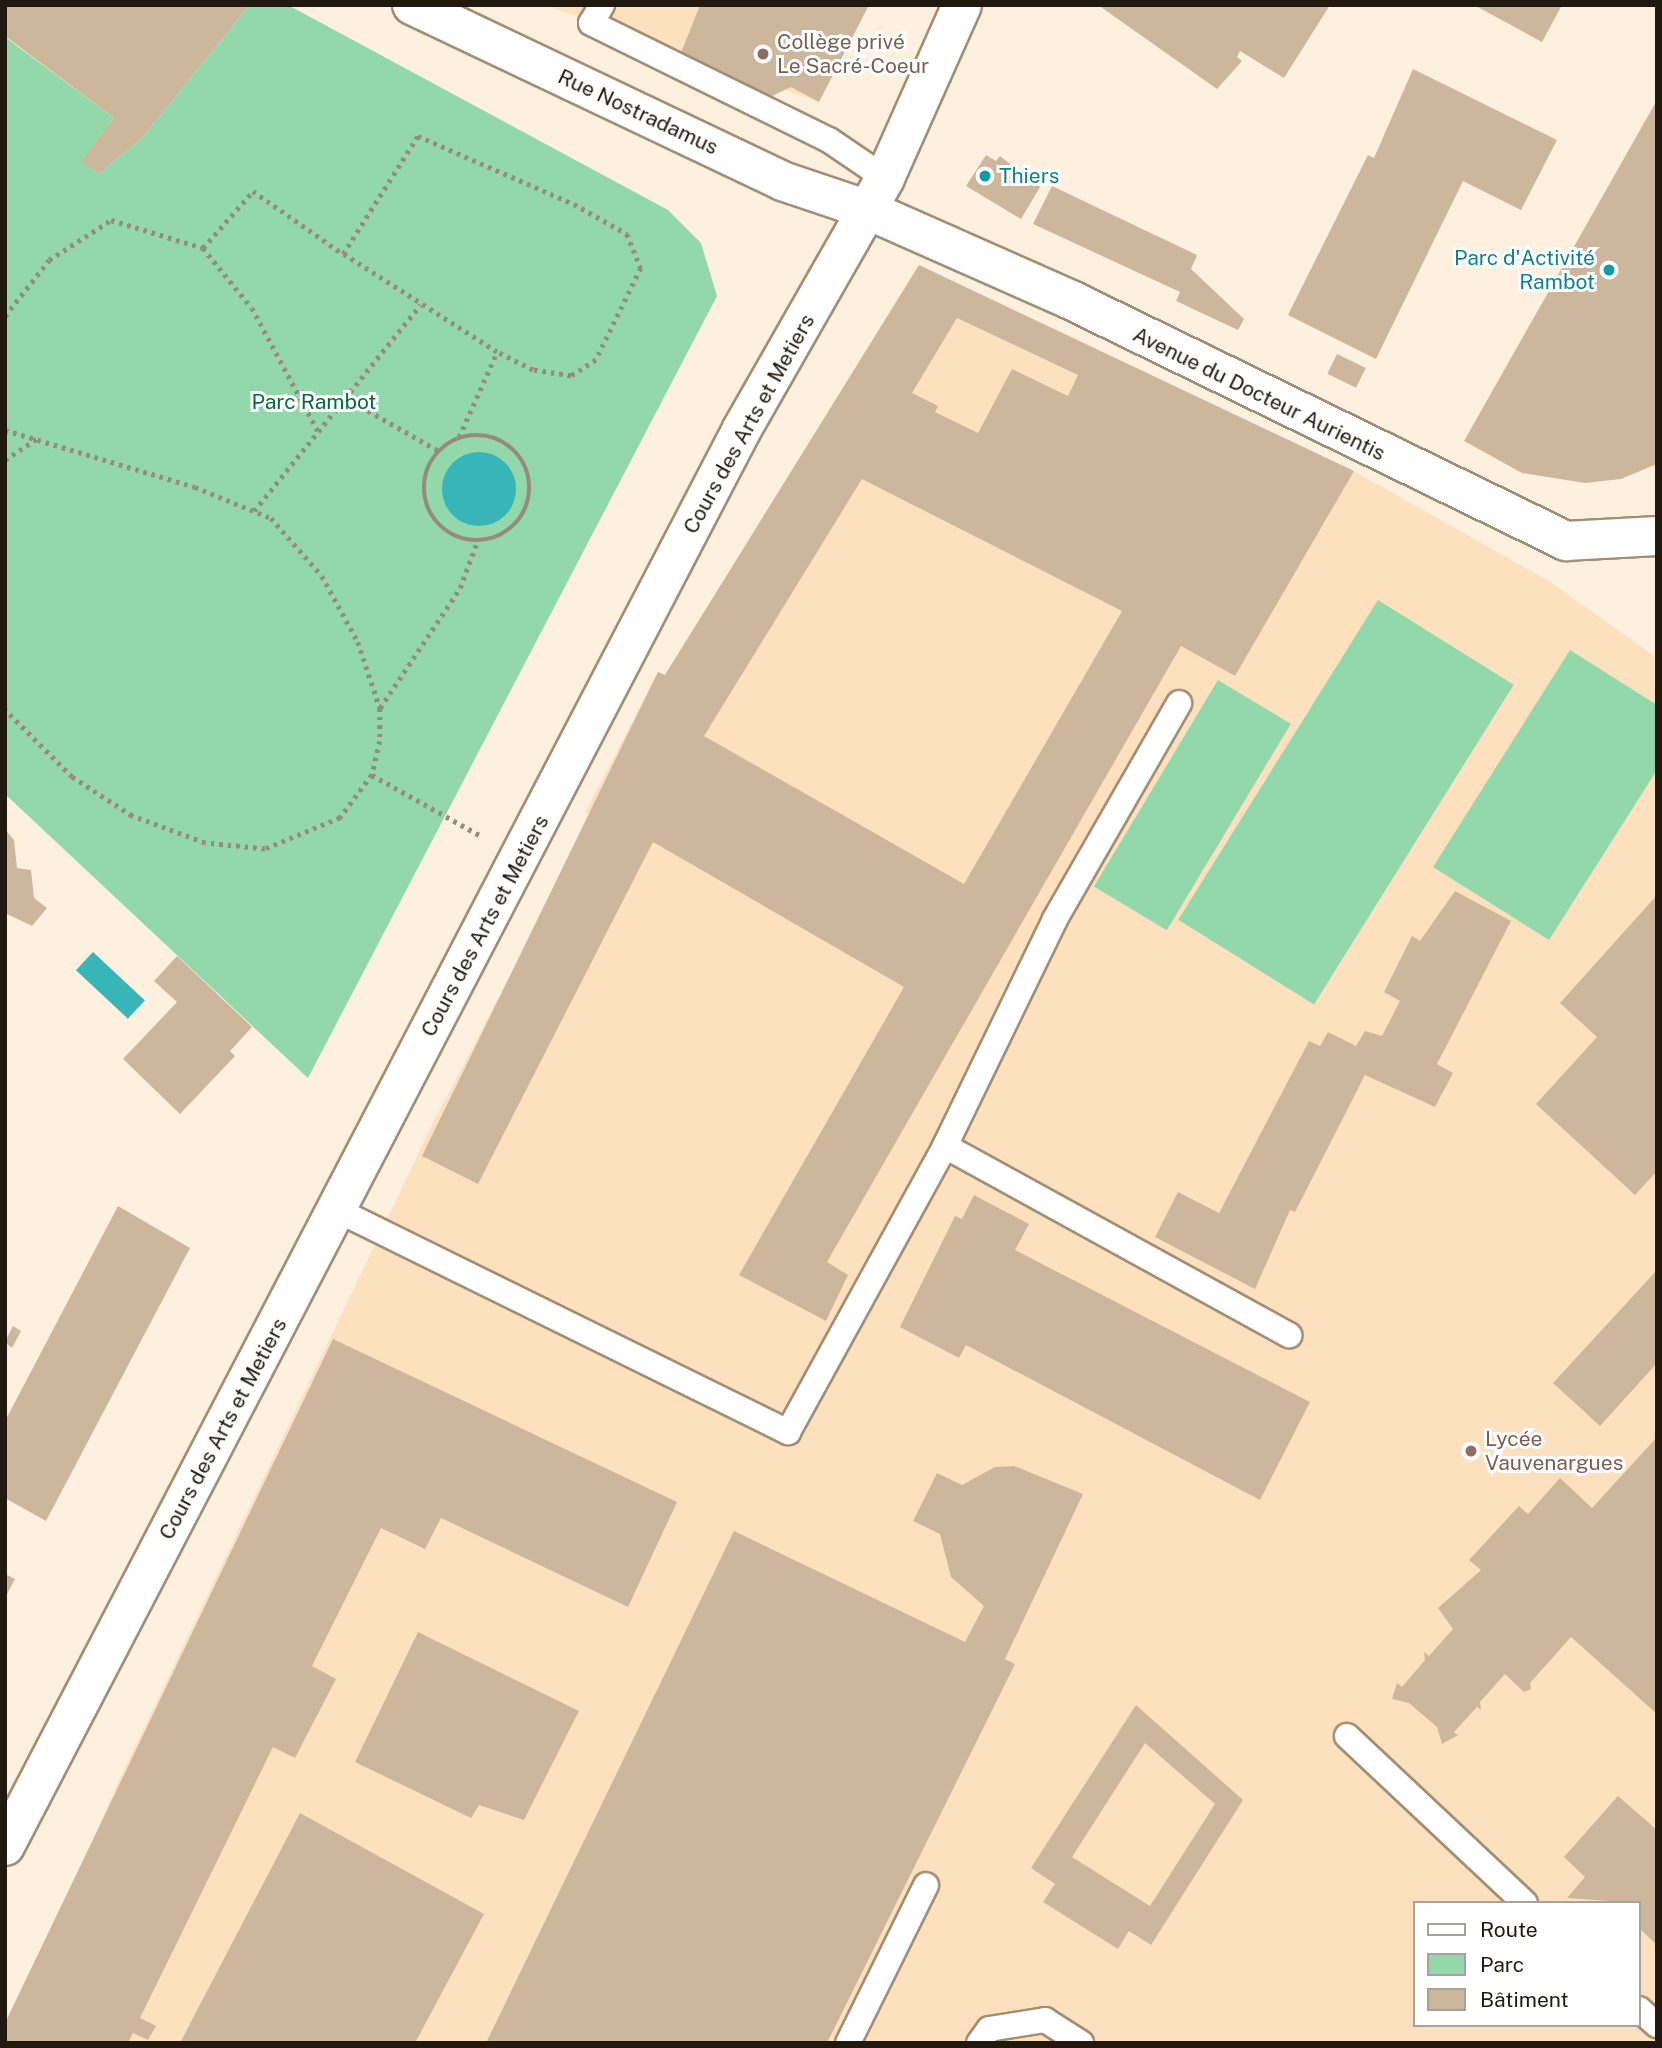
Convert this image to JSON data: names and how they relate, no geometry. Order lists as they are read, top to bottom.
{
  "streets": {
    "main road": ["Rue Nostradamus", "Avenue du Docteur Aurientis", "Cours des Arts et Metiers"]
  },
  "crossings": [
    ["Rue Nostradamus", "Avenue du Docteur Aurientis"],
    ["Rue Nostradamus", "Cours des Arts et Metiers"],
    ["Avenue du Docteur Aurientis", "Cours des Arts et Metiers"]
  ],
  "parks": ["Parc Rambot"],
  "places": [
    "Collège privé Le Sacré-Coeur",
    "Thiers",
    "Parc d'Activité Rambot",
    "Lycée Vauvenargues"
  ],
  "legend": ["Route", "Parc", "Bâtiment"]
}
